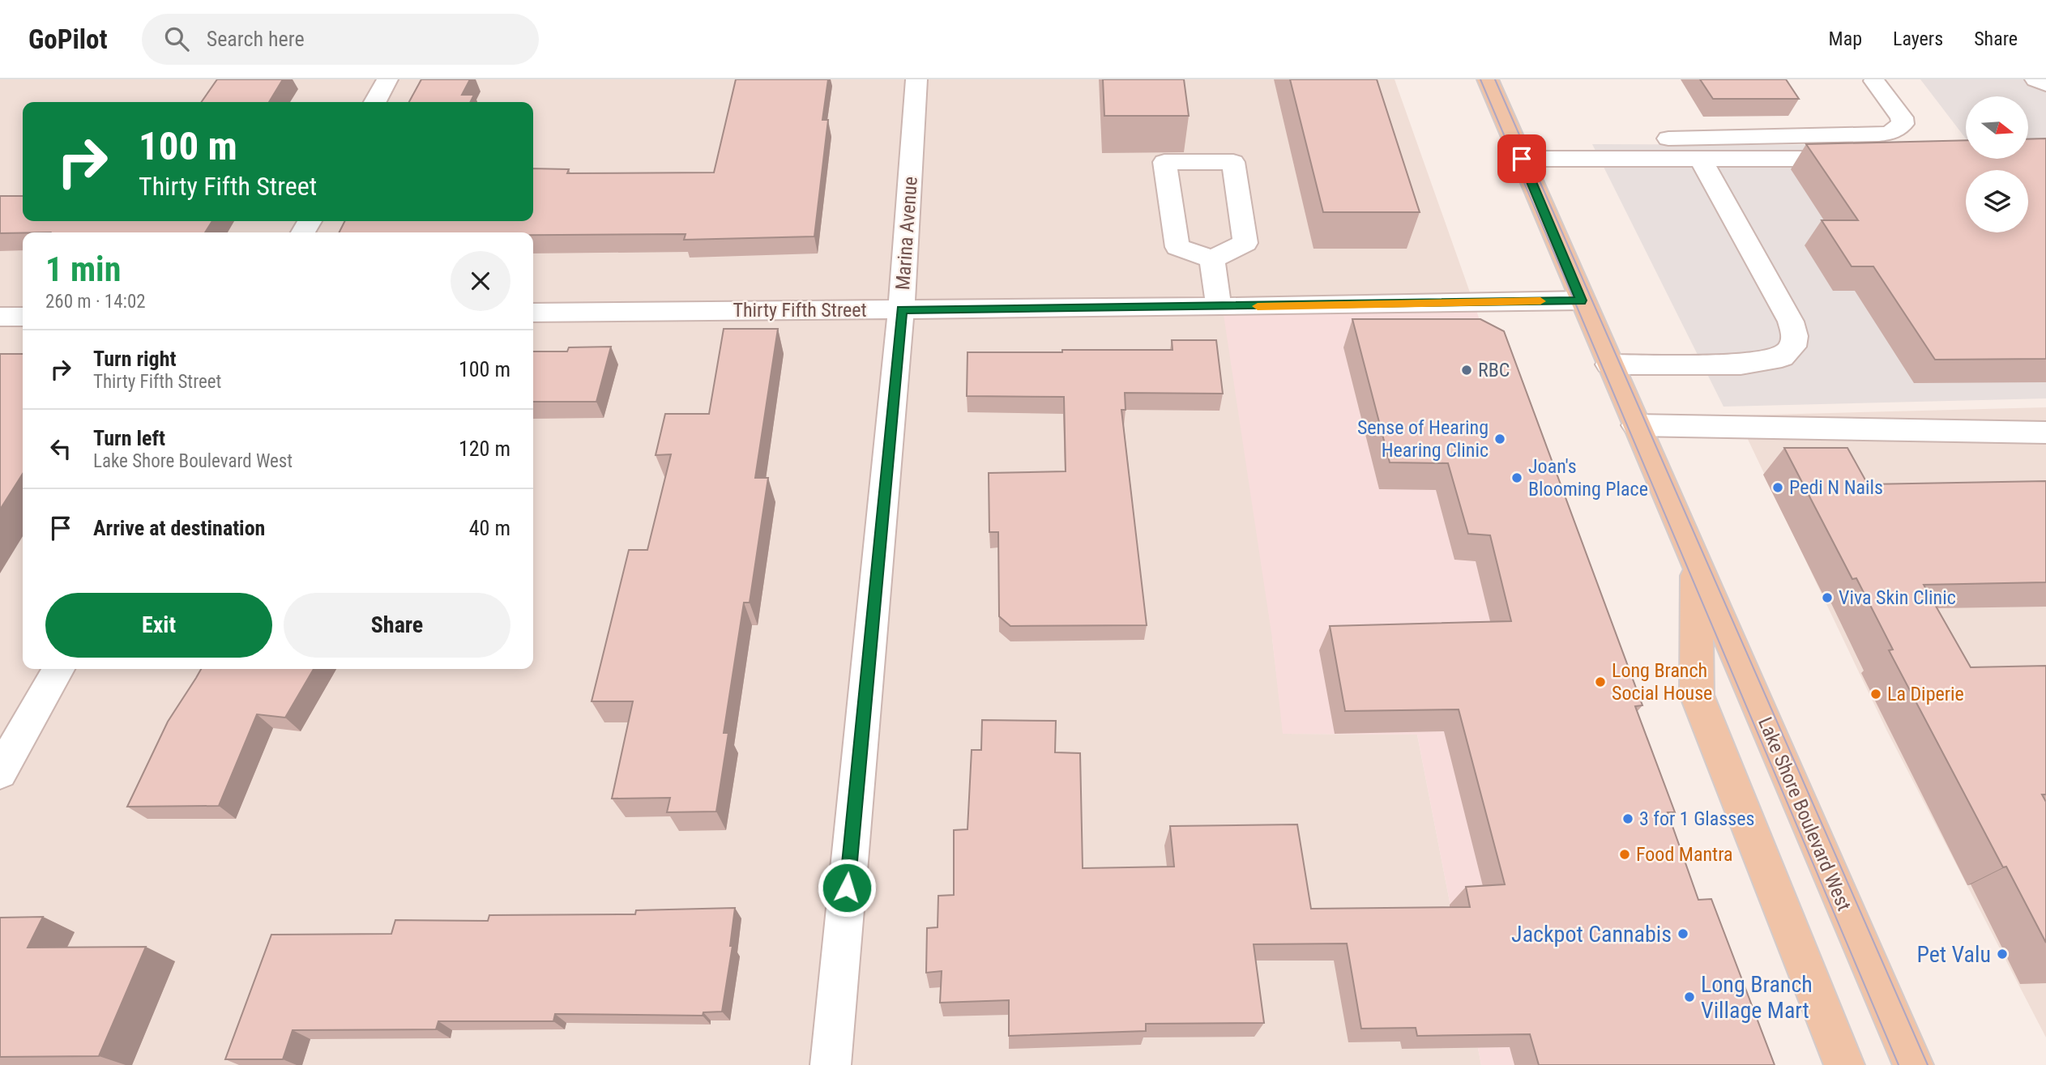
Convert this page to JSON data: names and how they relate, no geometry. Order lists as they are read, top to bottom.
{
  "streets": {
    "main road": ["Lake Shore Boulevard West"],
    "street": ["Marina Avenue", "Thirty Fifth Street"]
  },
  "crossings": [
    ["Marina Avenue", "Thirty Fifth Street"],
    ["Thirty Fifth Street", "Lake Shore Boulevard West"]
  ],
  "places": [
    "RBC",
    "Sense of Hearing Hearing Clinic",
    "Joan's Blooming Place",
    "Pedi N Nails",
    "Viva Skin Clinic",
    "Long Branch Social House",
    "La Diperie",
    "3 for 1 Glasses",
    "Food Mantra",
    "Jackpot Cannabis",
    "Pet Valu",
    "Long Branch Village Mart"
  ],
  "north": "right",
  "page": {
    "header": "GoPilot",
    "search": "Search here",
    "nav": ["Map", "Layers", "Share"],
    "turn": ["100 m", "Thirty Fifth Street"],
    "heading": ["1 min", "260 m · 14:02"],
    "list": [
      {
        "name": "Turn right",
        "note": "Thirty Fifth Street",
        "value": "100 m"
      },
      {
        "name": "Turn left",
        "note": "Lake Shore Boulevard West",
        "value": "120 m"
      },
      {
        "name": "Arrive at destination",
        "value": "40 m"
      }
    ],
    "buttons": ["Exit", "Share"]
  }
}
